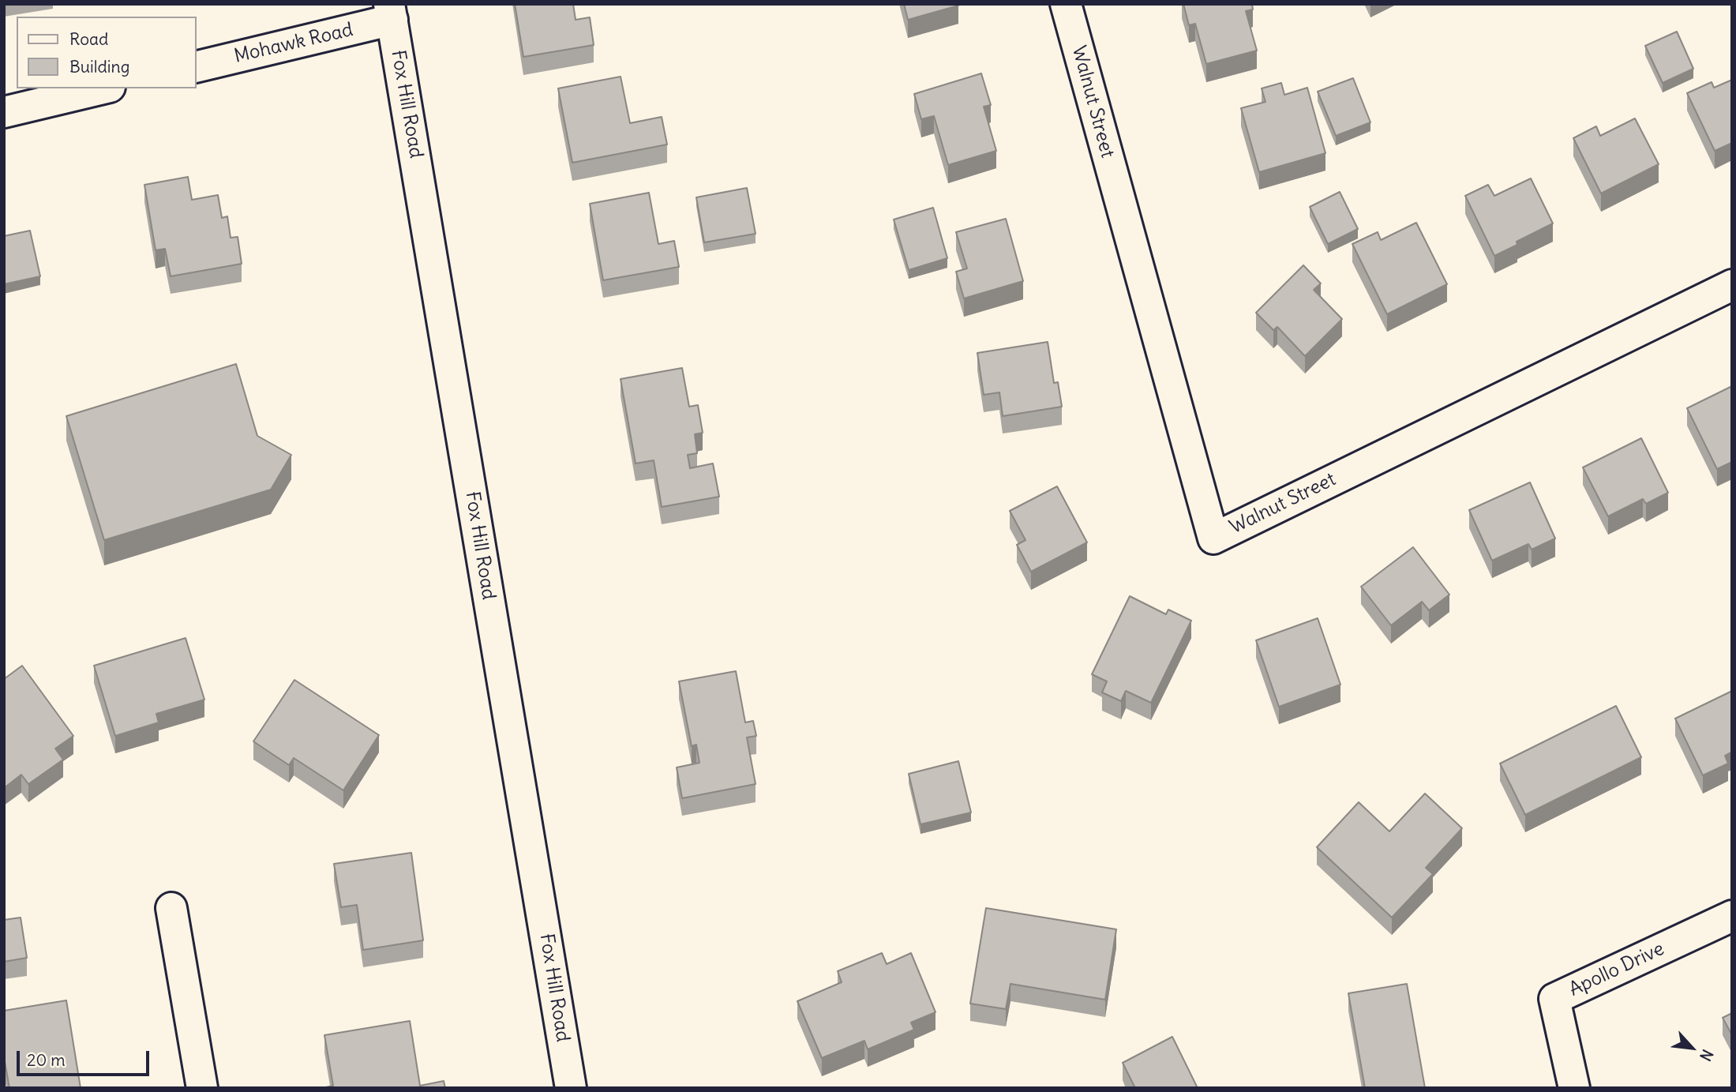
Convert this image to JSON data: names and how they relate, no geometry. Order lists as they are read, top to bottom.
{
  "streets": {
    "street": [
      "Mohawk Road",
      "Walnut Street",
      "Fox Hill Road",
      "Apollo Drive"
    ]
  },
  "crossings": [
    ["Mohawk Road", "Fox Hill Road"]
  ],
  "legend": ["Road", "Building"],
  "scale_bar": "20 m",
  "north": "bottom right"
}
